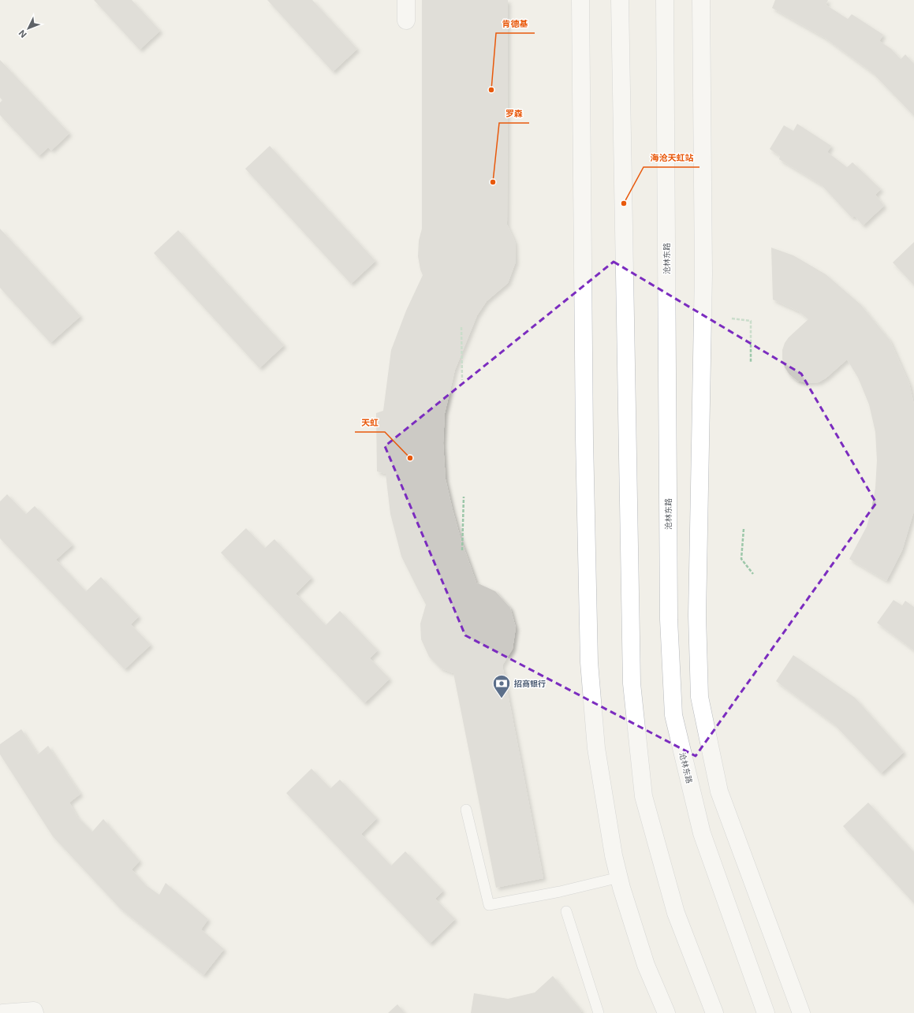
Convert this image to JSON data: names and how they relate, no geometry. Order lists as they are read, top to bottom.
{
  "streets": {
    "street": ["沧林东路"]
  },
  "places": {
    "other": [
      "肯德基",
      "罗森",
      "海沧天虹站",
      "天虹"
    ],
    "bank": ["招商银行"]
  },
  "north": "bottom left"
}
